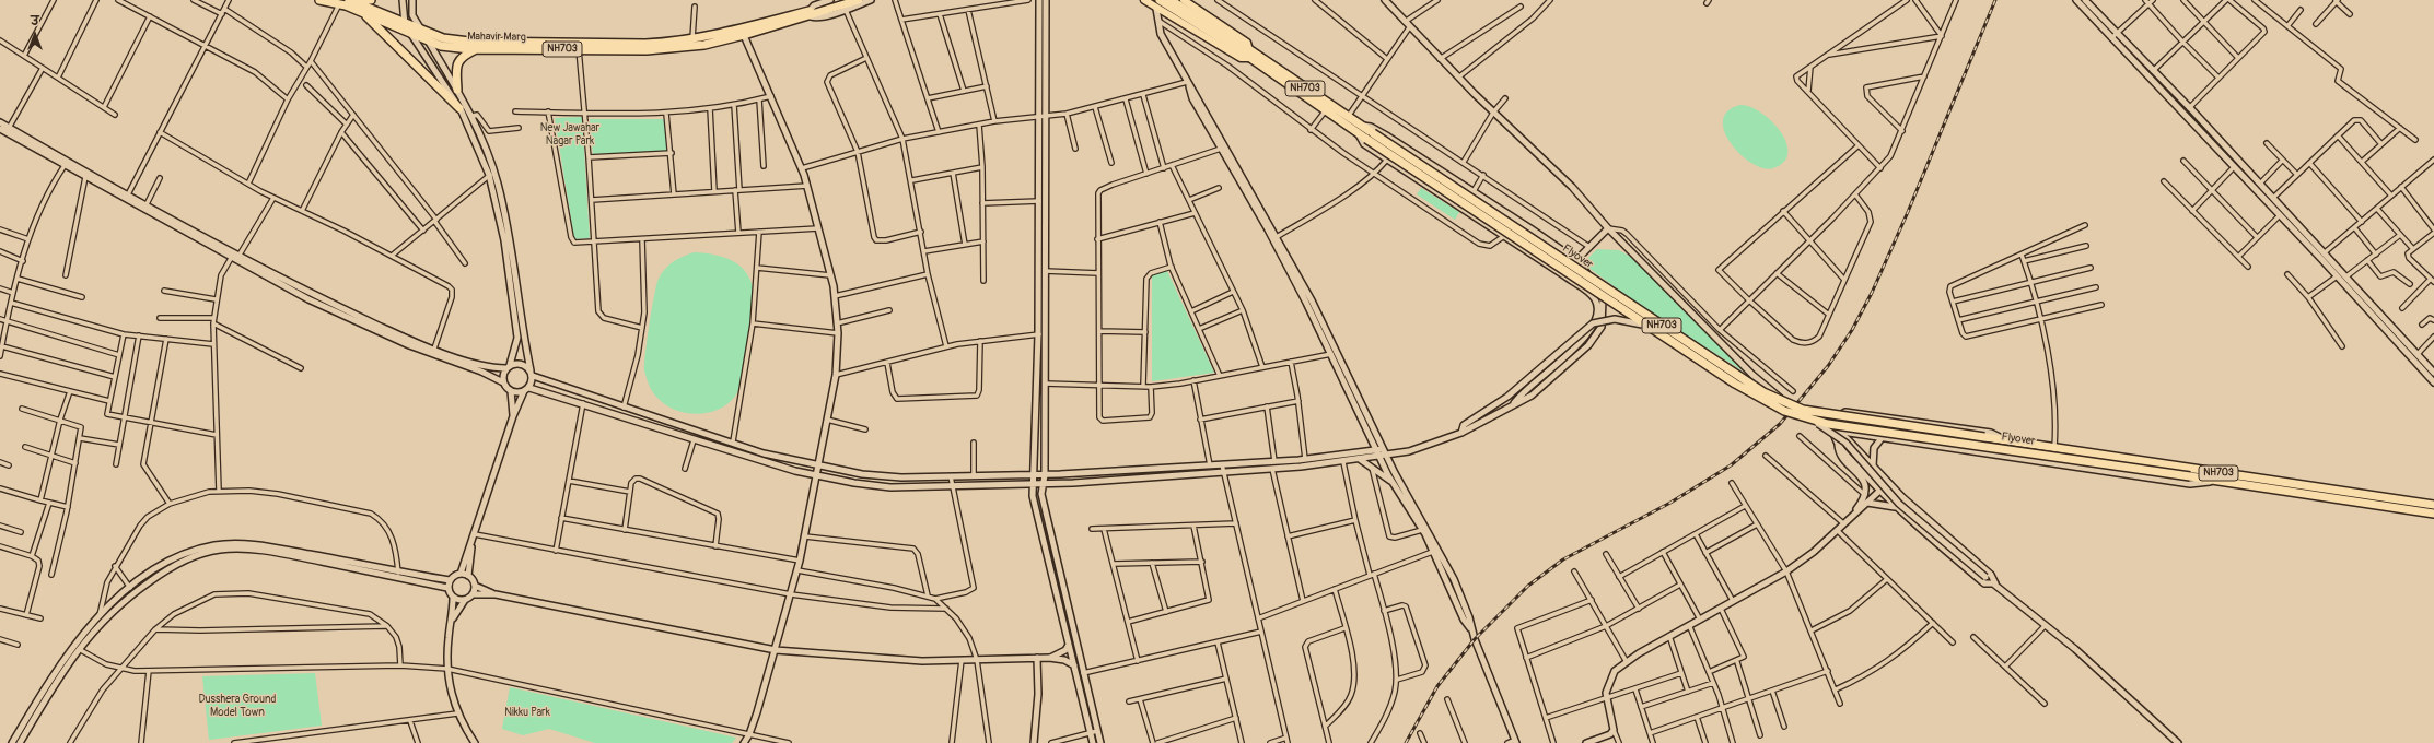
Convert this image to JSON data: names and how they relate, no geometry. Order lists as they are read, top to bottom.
{
  "streets": {
    "highway": ["Mahavir Marg", "NH703", "Flyover"]
  },
  "crossings": [
    ["Mahavir Marg", "NH703"],
    ["NH703", "Flyover"]
  ],
  "parks": ["New Jawahar Nagar Park", "Dusshera Ground Model Town", "Nikku Park"],
  "north": "top"
}
